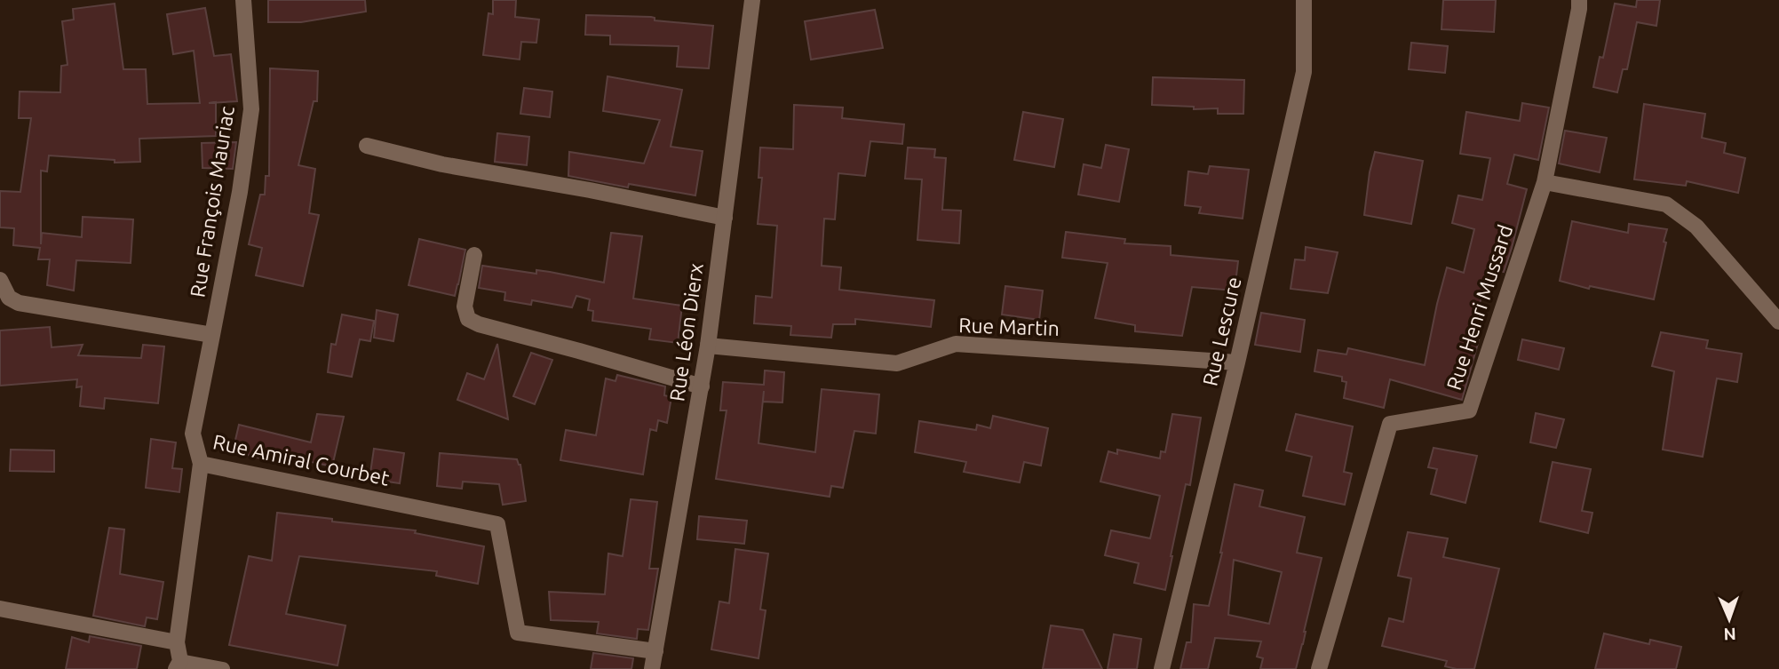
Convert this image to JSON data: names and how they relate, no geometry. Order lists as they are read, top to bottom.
{
  "streets": {
    "street": [
      "Rue François Mauriac",
      "Rue Henri Mussard",
      "Rue Martin",
      "Rue Lescure",
      "Rue Léon Dierx",
      "Rue Amiral Courbet"
    ]
  },
  "crossings": [
    ["Rue François Mauriac", "Rue Amiral Courbet"],
    ["Rue Martin", "Rue Lescure"],
    ["Rue Martin", "Rue Léon Dierx"],
    ["Rue Léon Dierx", "Rue Amiral Courbet"]
  ],
  "north": "bottom"
}
